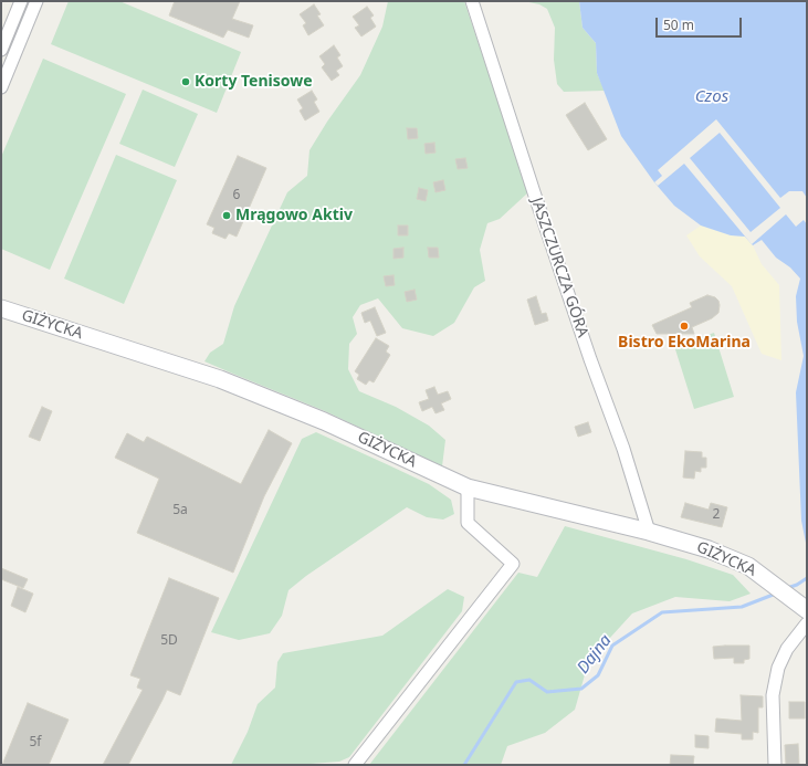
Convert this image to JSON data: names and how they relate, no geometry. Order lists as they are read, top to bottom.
{
  "streets": {
    "street": ["JASZCZURCZA GÓRA", "GIŻYCKA"]
  },
  "crossings": [
    ["JASZCZURCZA GÓRA", "GIŻYCKA"]
  ],
  "water": ["Czos", "Dajna"],
  "places": ["Korty Tenisowe", "Mrągowo Aktiv", "Bistro EkoMarina"],
  "house_numbers": [
    "6",
    "5a",
    "2",
    "5D",
    "5f"
  ],
  "scale_bar": "50 m"
}
